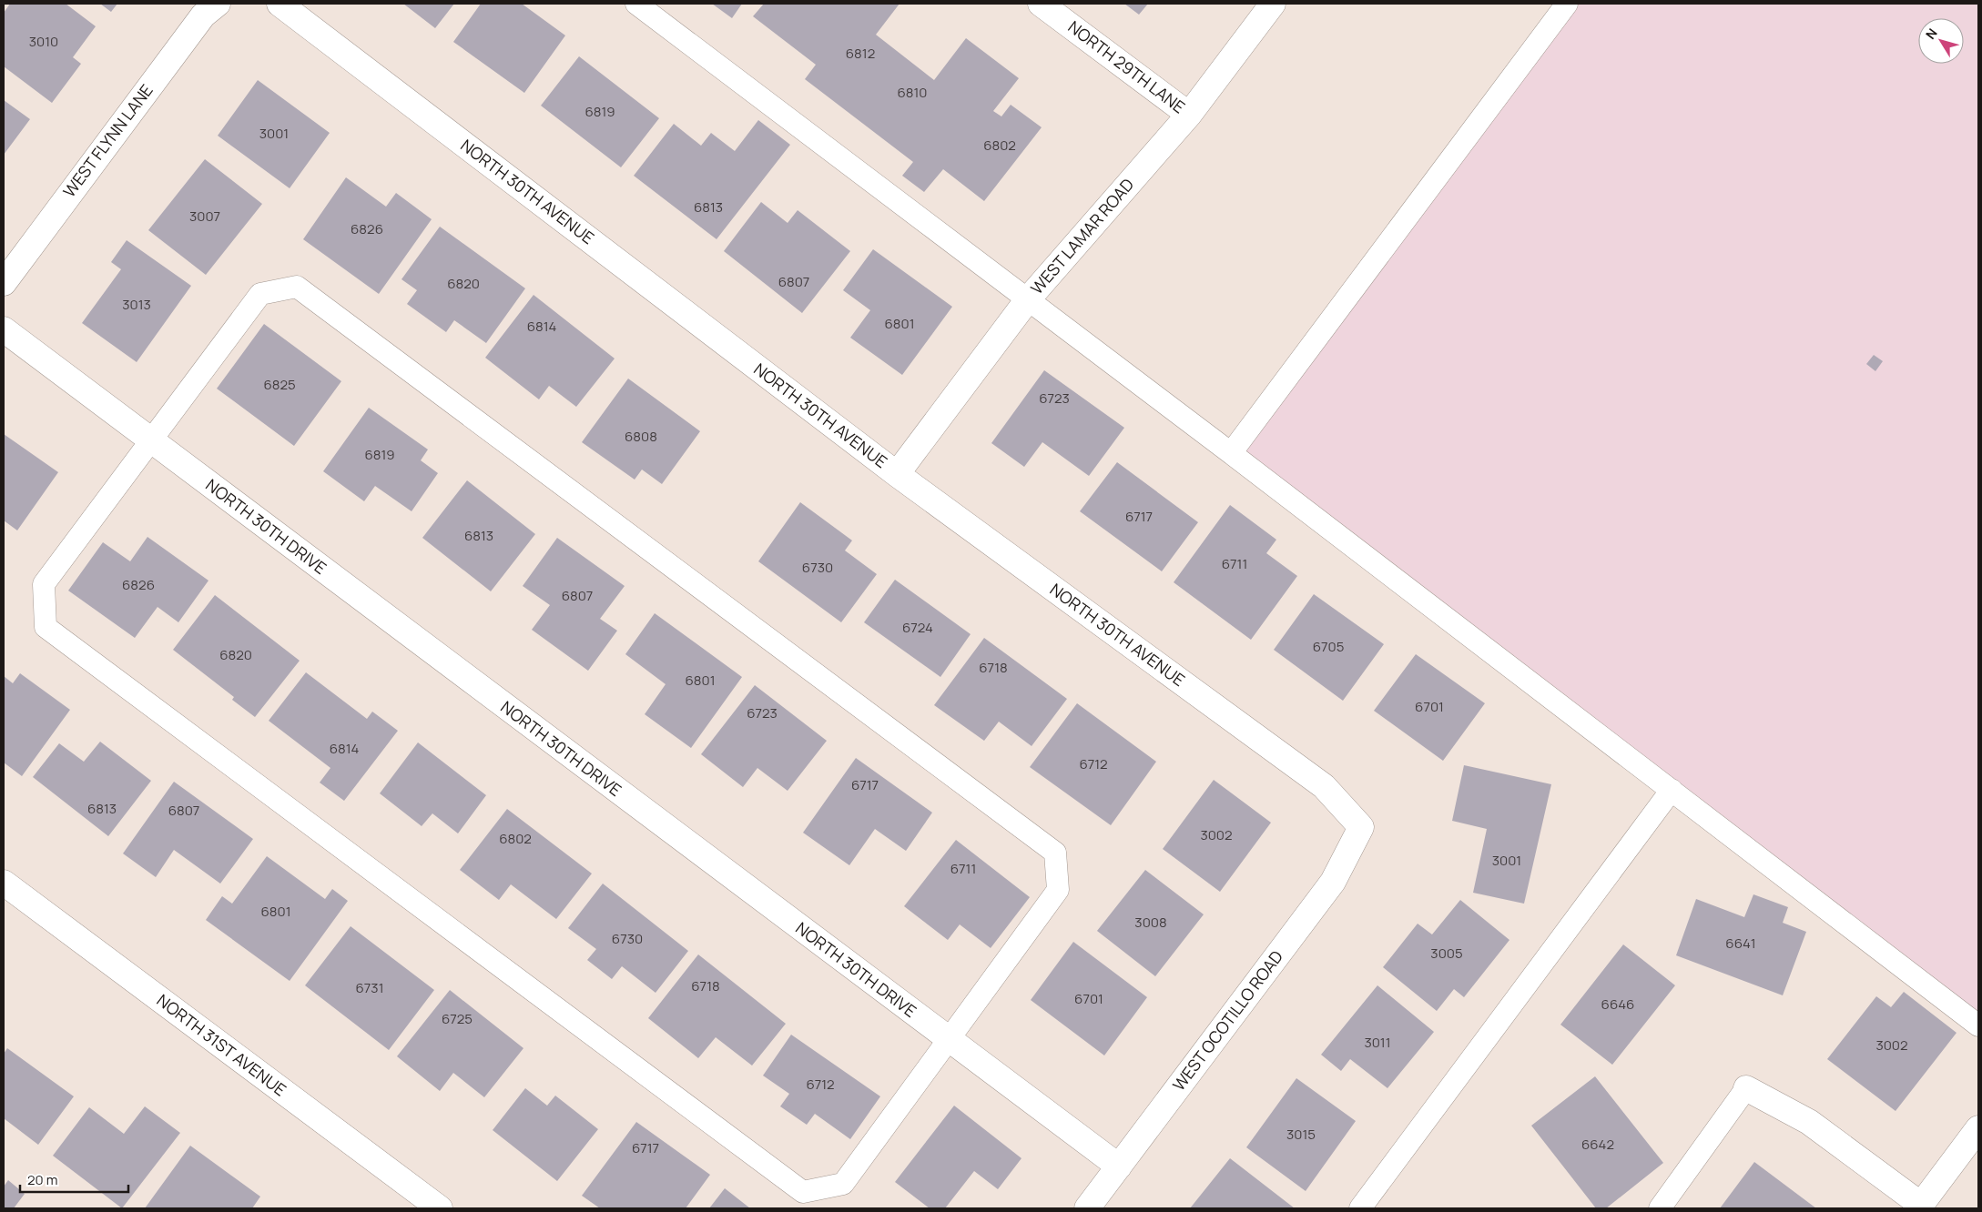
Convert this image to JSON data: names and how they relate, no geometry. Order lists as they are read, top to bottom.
{
  "streets": {
    "street": [
      "NORTH 29TH LANE",
      "WEST FLYNN LANE",
      "NORTH 30TH AVENUE",
      "WEST LAMAR ROAD",
      "NORTH 30TH DRIVE",
      "WEST OCOTILLO ROAD",
      "NORTH 31ST AVENUE"
    ]
  },
  "crossings": [
    ["NORTH 29TH LANE", "WEST LAMAR ROAD"],
    ["NORTH 30TH AVENUE", "WEST LAMAR ROAD"],
    ["NORTH 30TH AVENUE", "WEST OCOTILLO ROAD"],
    ["NORTH 30TH DRIVE", "WEST OCOTILLO ROAD"]
  ],
  "house_numbers": [
    "3010",
    "6812",
    "6810",
    "6819",
    "3001",
    "6802",
    "6813",
    "3007",
    "6826",
    "6807",
    "6820",
    "3013",
    "6801",
    "6814",
    "6825",
    "6723",
    "6808",
    "6819",
    "6717",
    "6813",
    "6711",
    "6730",
    "6826",
    "6807",
    "6724",
    "6705",
    "6820",
    "6718",
    "6801",
    "6701",
    "6723",
    "6814",
    "6712",
    "6717",
    "6813",
    "6807",
    "3002",
    "6802",
    "3001",
    "6711",
    "6801",
    "3008",
    "6730",
    "6641",
    "3005",
    "6718",
    "6731",
    "6701",
    "6646",
    "6725",
    "3011",
    "3002",
    "6712",
    "3015",
    "6642",
    "6717"
  ],
  "scale_bar": "20 m",
  "north": "top left"
}
